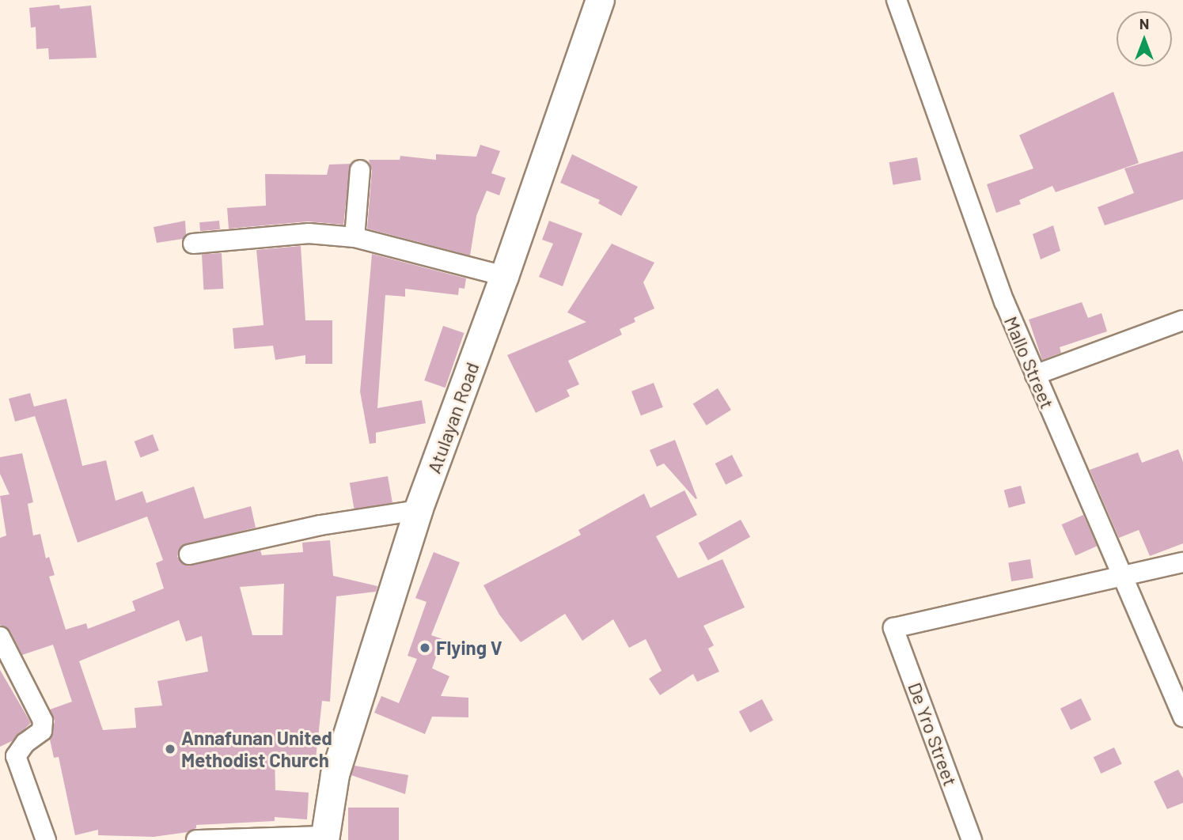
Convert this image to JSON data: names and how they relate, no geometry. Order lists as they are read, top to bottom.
{
  "streets": {
    "main road": ["Atulayan Road"],
    "street": ["Mallo Street", "De Yro Street"]
  },
  "crossings": [
    ["Mallo Street", "De Yro Street"]
  ],
  "places": ["Flying V", "Annafunan United Methodist Church"],
  "north": "top"
}
